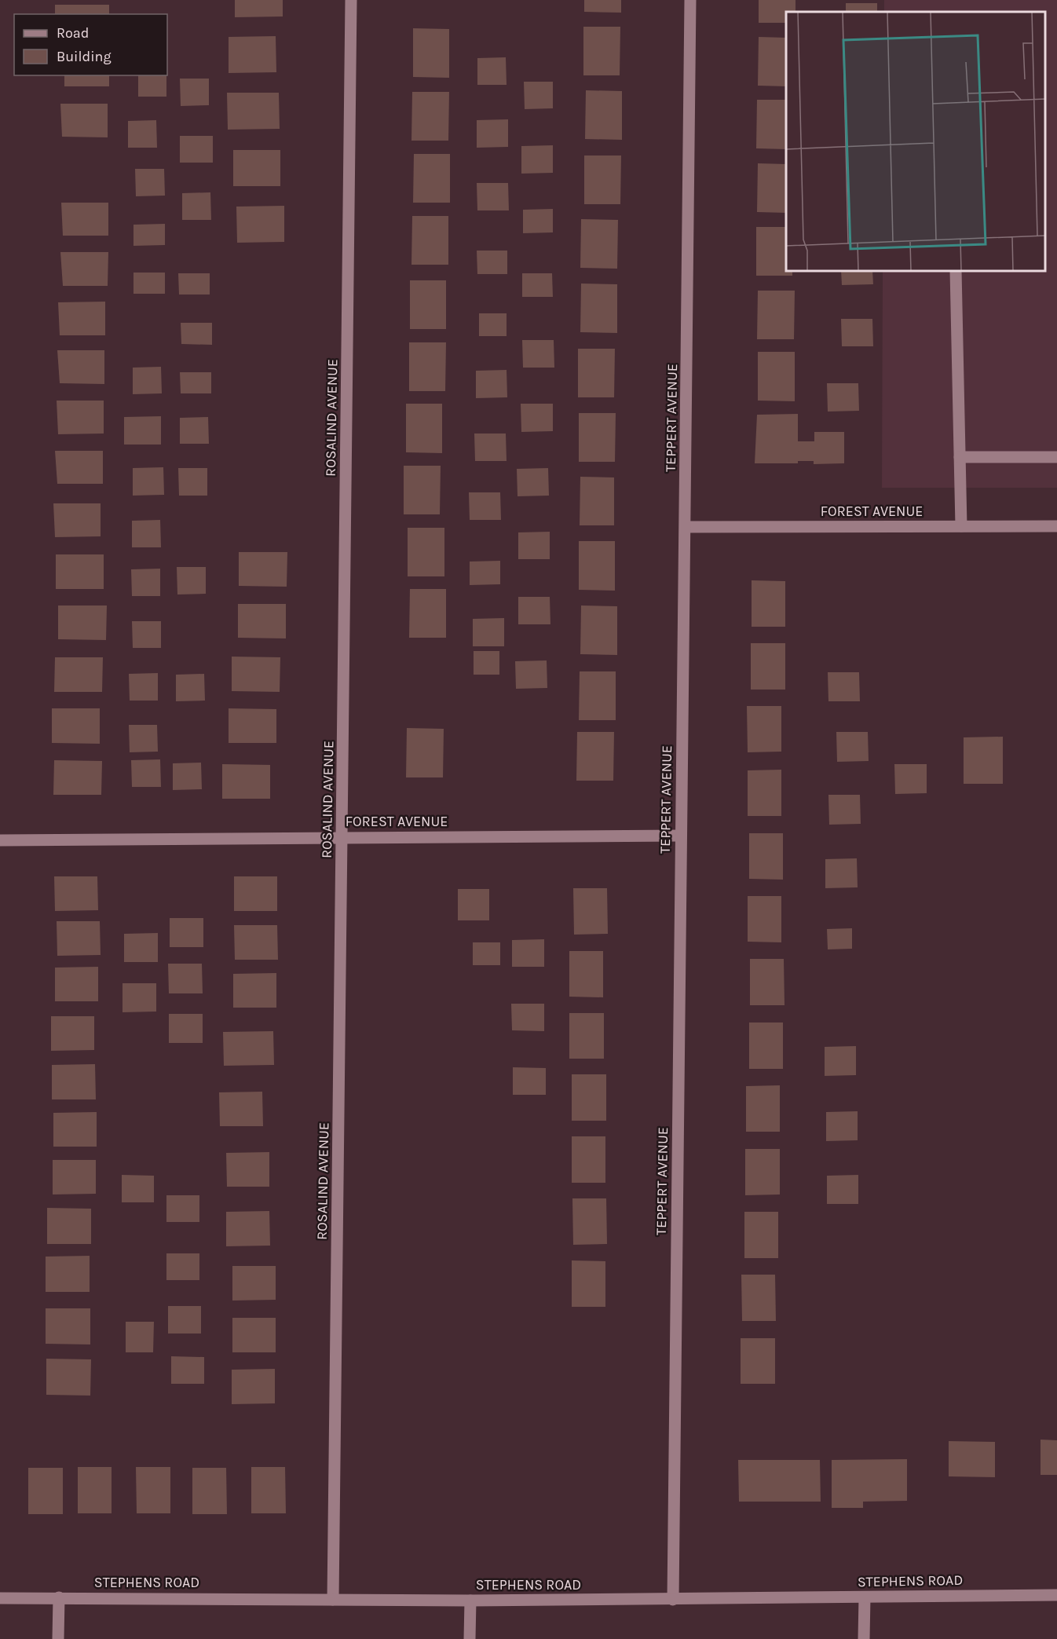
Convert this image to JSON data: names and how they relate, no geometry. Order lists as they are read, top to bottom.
{
  "streets": {
    "street": [
      "ROSALIND AVENUE",
      "TEPPERT AVENUE",
      "FOREST AVENUE",
      "STEPHENS ROAD"
    ]
  },
  "crossings": [
    ["ROSALIND AVENUE", "FOREST AVENUE"],
    ["ROSALIND AVENUE", "STEPHENS ROAD"],
    ["TEPPERT AVENUE", "FOREST AVENUE"],
    ["TEPPERT AVENUE", "STEPHENS ROAD"]
  ],
  "legend": ["Road", "Building"]
}
